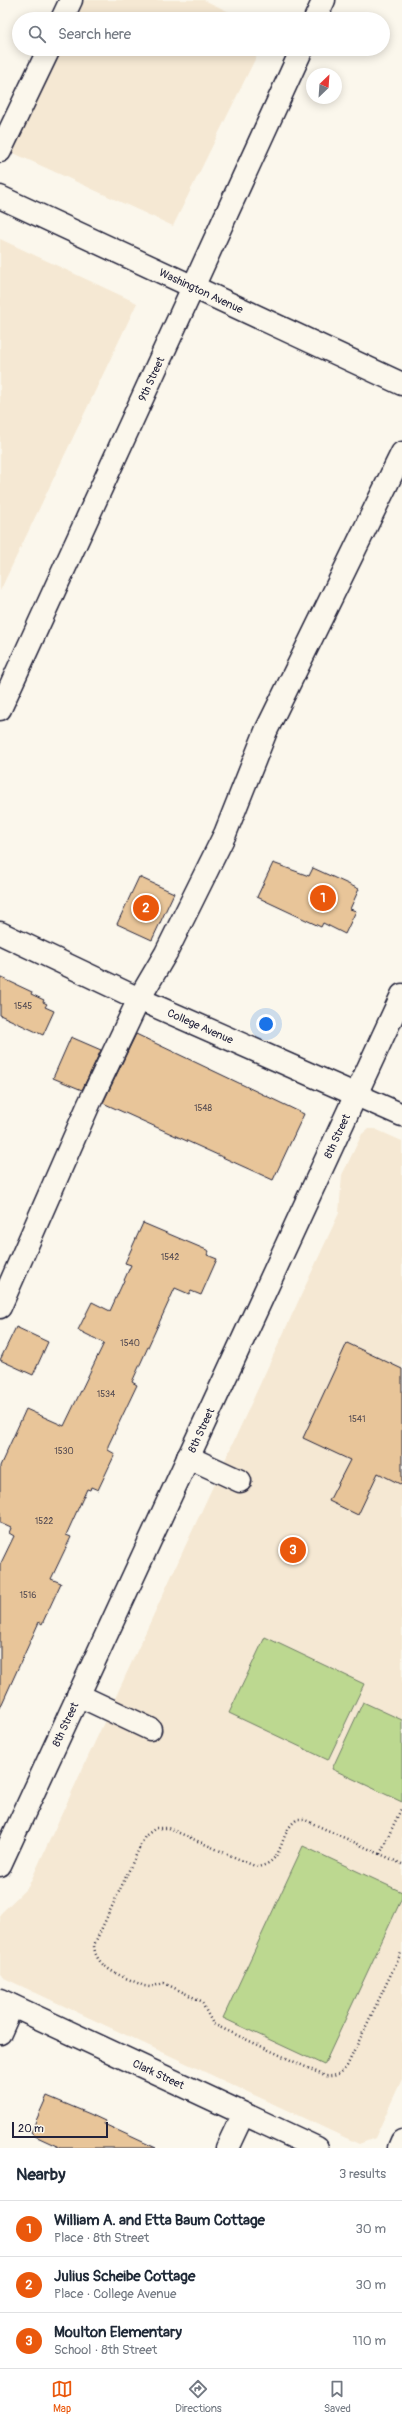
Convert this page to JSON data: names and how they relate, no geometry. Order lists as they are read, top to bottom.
{
  "streets": {
    "street": [
      "Washington Avenue",
      "9th Street",
      "College Avenue",
      "8th Street",
      "Clark Street"
    ]
  },
  "crossings": [
    ["Washington Avenue", "9th Street"],
    ["College Avenue", "8th Street"]
  ],
  "house_numbers": [
    "1545",
    "1548",
    "1542",
    "1540",
    "1534",
    "1541",
    "1530",
    "1522",
    "1516"
  ],
  "scale_bar": "20 m",
  "north": "top right",
  "page": {
    "search": "Search here",
    "pins": ["1", "2", "3"],
    "scale": "20 m",
    "heading": ["Nearby", "3 results"],
    "list": [
      {
        "mark": "1",
        "name": "William A. and Etta Baum Cottage",
        "note": "Place · 8th Street",
        "value": "30 m"
      },
      {
        "mark": "2",
        "name": "Julius Scheibe Cottage",
        "note": "Place · College Avenue",
        "value": "30 m"
      },
      {
        "mark": "3",
        "name": "Moulton Elementary",
        "note": "School · 8th Street",
        "value": "110 m"
      }
    ],
    "nav": ["Map", "Directions", "Saved"]
  }
}
